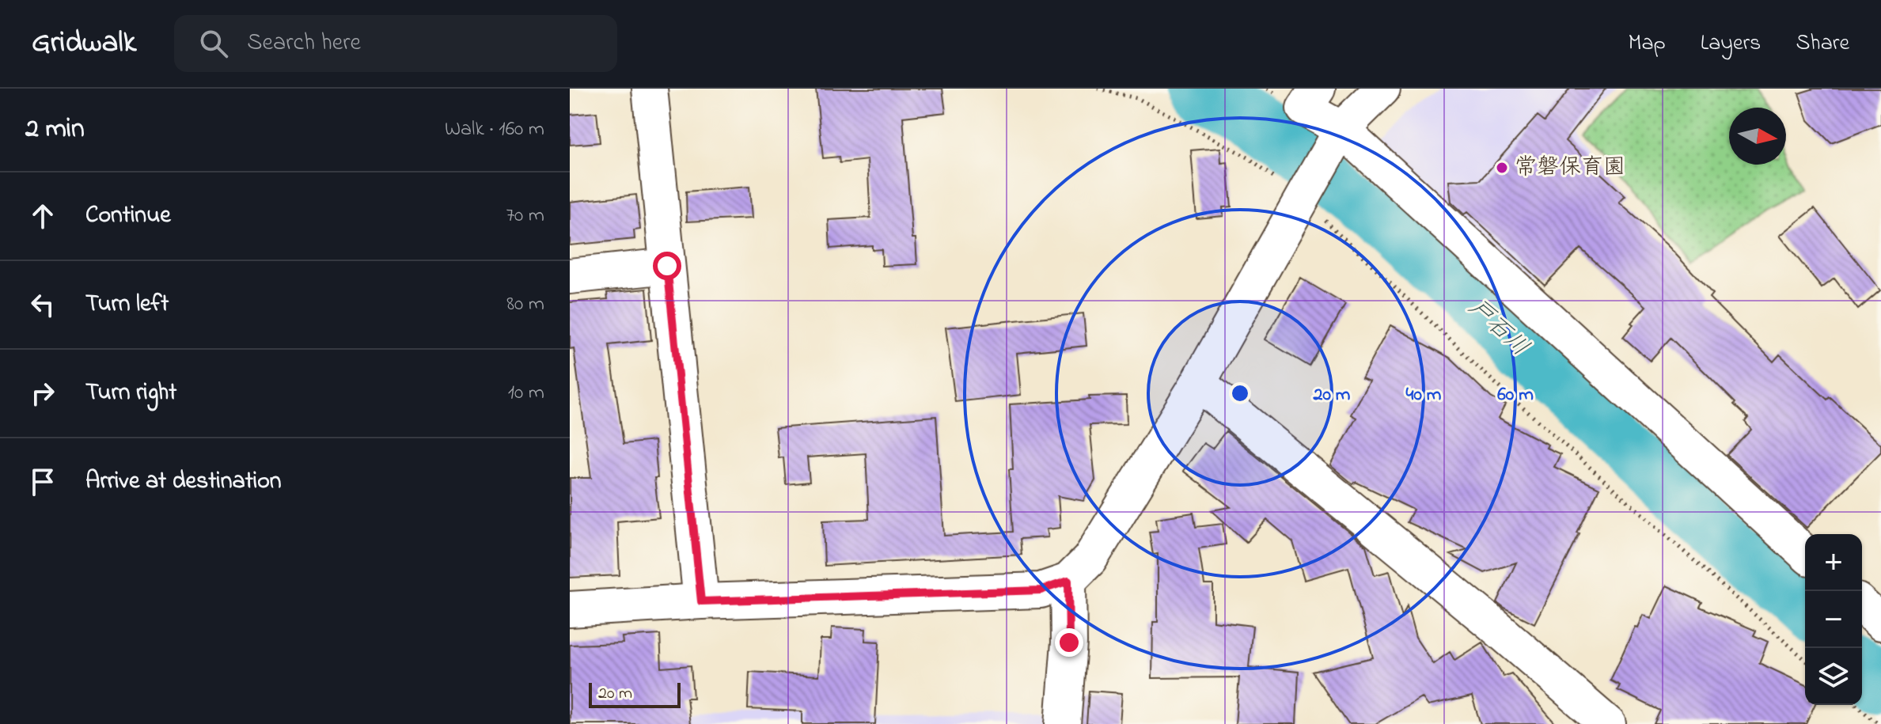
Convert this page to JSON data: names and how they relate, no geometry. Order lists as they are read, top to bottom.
{
  "water": ["戸石川"],
  "places": ["常磐保育園"],
  "scale_bar": "20 m",
  "north": "right",
  "page": {
    "header": "Gridwalk",
    "search": "Search here",
    "nav": ["Map", "Layers", "Share"],
    "heading": ["2 min", "Walk · 160 m"],
    "list": [
      ["Continue", "70 m"],
      ["Turn left", "80 m"],
      ["Turn right", "10 m"],
      "Arrive at destination"
    ],
    "map_buttons": ["+", "−"],
    "scale": "20 m"
  },
  "rings": ["20 m", "40 m", "60 m"]
}
